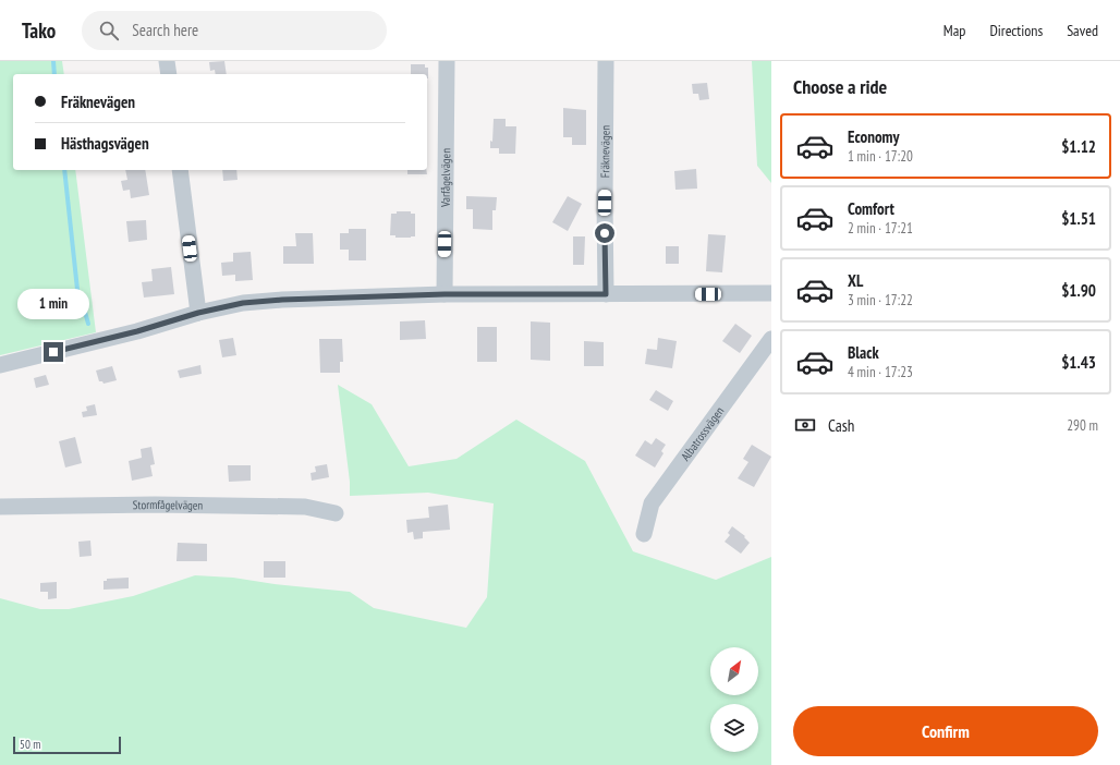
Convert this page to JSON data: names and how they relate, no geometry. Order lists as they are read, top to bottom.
{
  "streets": {
    "street": [
      "Fräknevägen",
      "Varfågelvägen",
      "Albatrossvägen",
      "Stormfågelvägen"
    ]
  },
  "scale_bar": "50 m",
  "north": "top right",
  "page": {
    "header": "Tako",
    "search": "Search here",
    "nav": ["Map", "Directions", "Saved"],
    "heading": "Choose a ride",
    "banner": ["Fräknevägen", "Hästhagsvägen"],
    "list": [
      {
        "name": "Economy",
        "note": "1 min · 17:20",
        "value": "$1.12"
      },
      {
        "name": "Comfort",
        "note": "2 min · 17:21",
        "value": "$1.51"
      },
      {
        "name": "XL",
        "note": "3 min · 17:22",
        "value": "$1.90"
      },
      {
        "name": "Black",
        "note": "4 min · 17:23",
        "value": "$1.43"
      }
    ],
    "bubble": "1 min",
    "pay": ["Cash", "290 m"],
    "buttons": "Confirm",
    "scale": "50 m"
  }
}
